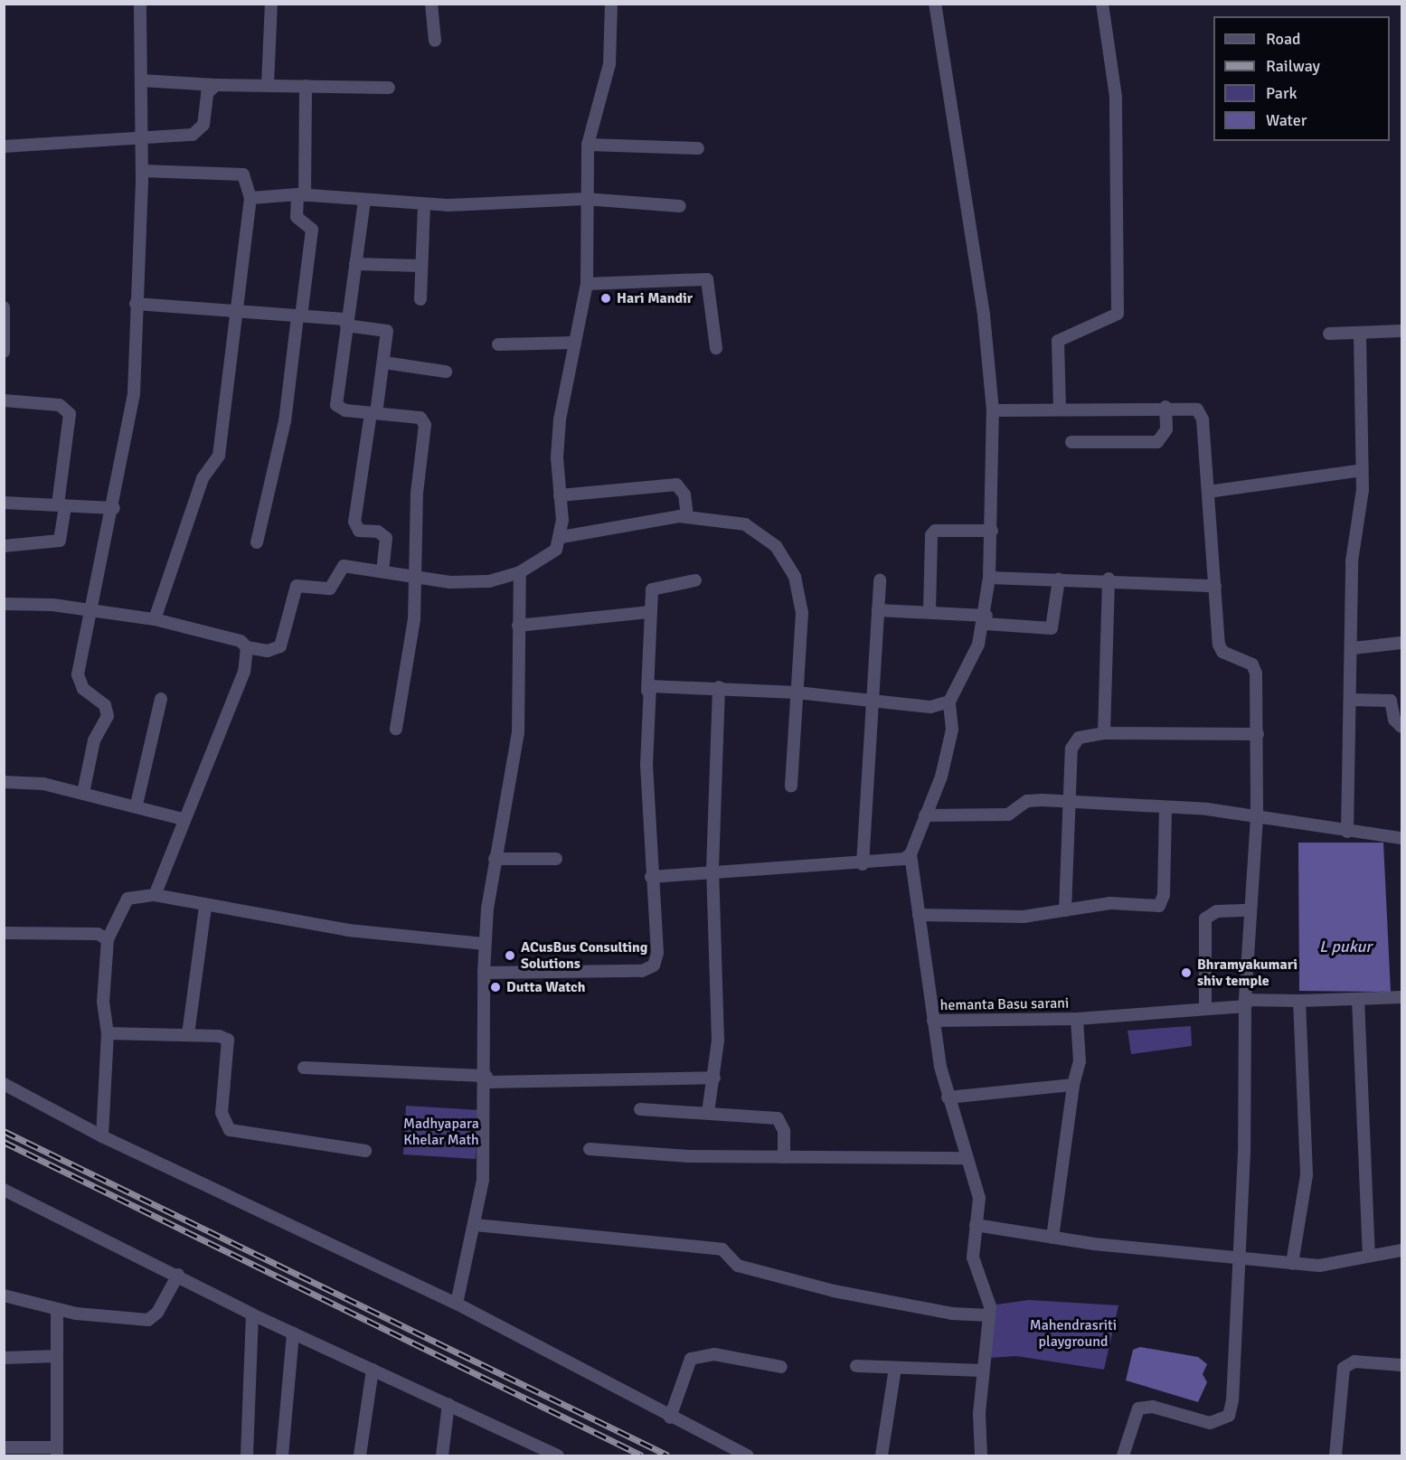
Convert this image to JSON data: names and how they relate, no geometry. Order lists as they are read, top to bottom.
{
  "streets": {
    "street": ["hemanta Basu sarani"]
  },
  "water": ["L pukur"],
  "parks": ["Madhyapara Khelar Math", "Mahendrasriti playground"],
  "places": [
    "Hari Mandir",
    "ACusBus Consulting Solutions",
    "Bhramyakumari shiv temple",
    "Dutta Watch"
  ],
  "legend": [
    "Road",
    "Railway",
    "Park",
    "Water"
  ]
}
